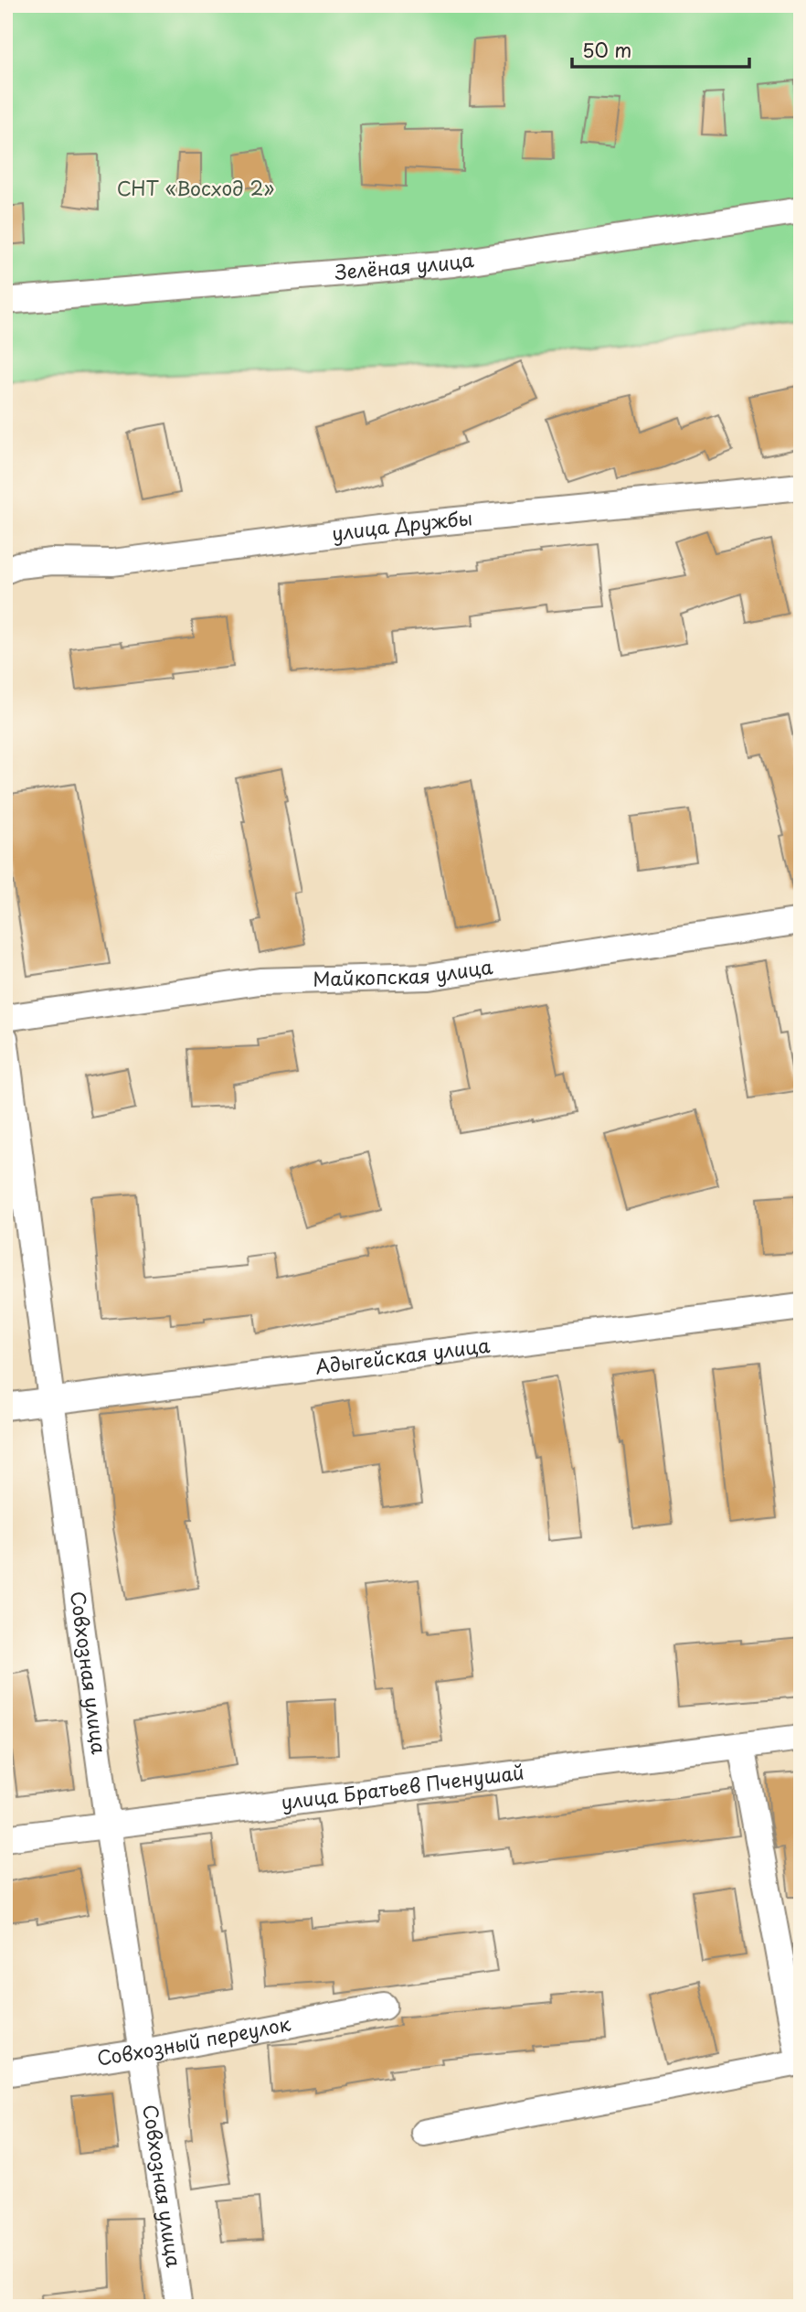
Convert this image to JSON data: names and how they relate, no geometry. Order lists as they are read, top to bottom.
{
  "streets": {
    "street": [
      "Зелёная улица",
      "улица Дружбы",
      "Майкопская улица",
      "Адыгейская улица",
      "Совхозная улица",
      "улица Братьев Пченушай",
      "Совхозный переулок"
    ]
  },
  "crossings": [
    ["Адыгейская улица", "Совхозная улица"],
    ["Совхозная улица", "улица Братьев Пченушай"],
    ["Совхозная улица", "Совхозный переулок"]
  ],
  "parks": ["СНТ «Восход 2»"],
  "scale_bar": "50 m"
}
